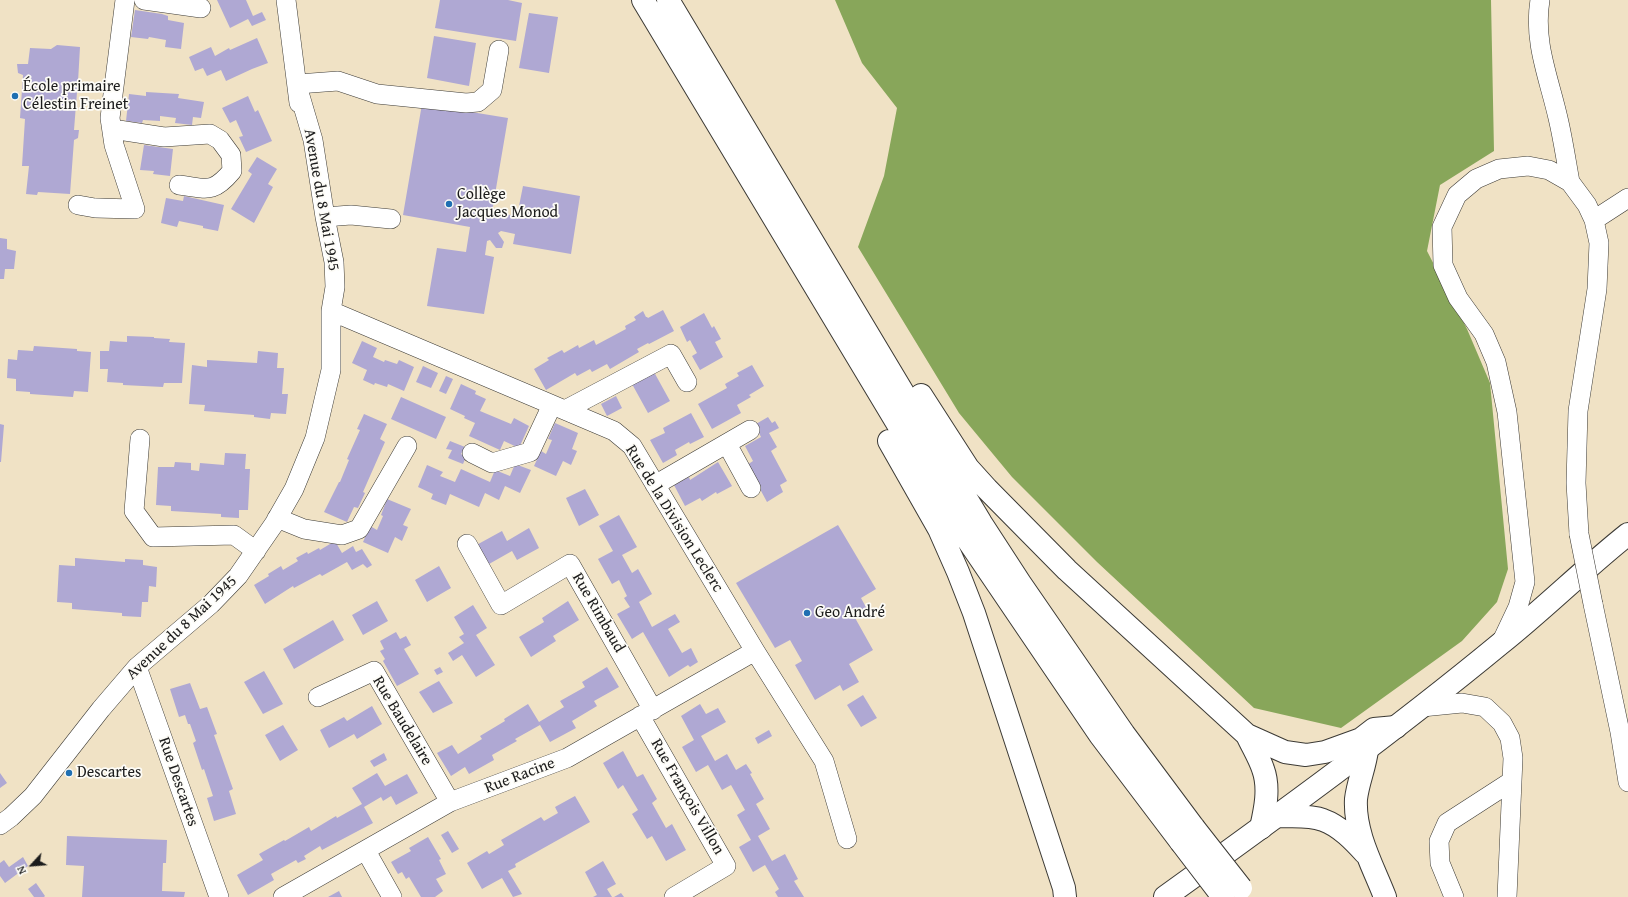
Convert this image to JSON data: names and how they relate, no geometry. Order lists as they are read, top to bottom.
{
  "streets": {
    "street": [
      "Avenue du 8 Mai 1945",
      "Rue de la Division Leclerc",
      "Rue Rimbaud",
      "Rue Baudelaire",
      "Rue Racine",
      "Rue Descartes",
      "Rue François Villon"
    ]
  },
  "crossings": [
    ["Avenue du 8 Mai 1945", "Rue de la Division Leclerc"],
    ["Avenue du 8 Mai 1945", "Rue Descartes"],
    ["Rue de la Division Leclerc", "Rue Racine"],
    ["Rue Rimbaud", "Rue Racine"],
    ["Rue Rimbaud", "Rue François Villon"],
    ["Rue Baudelaire", "Rue Racine"],
    ["Rue Racine", "Rue François Villon"]
  ],
  "places": [
    "École primaire Célestin Freinet",
    "Collège Jacques Monod",
    "Geo André",
    "Descartes"
  ],
  "north": "bottom left"
}
